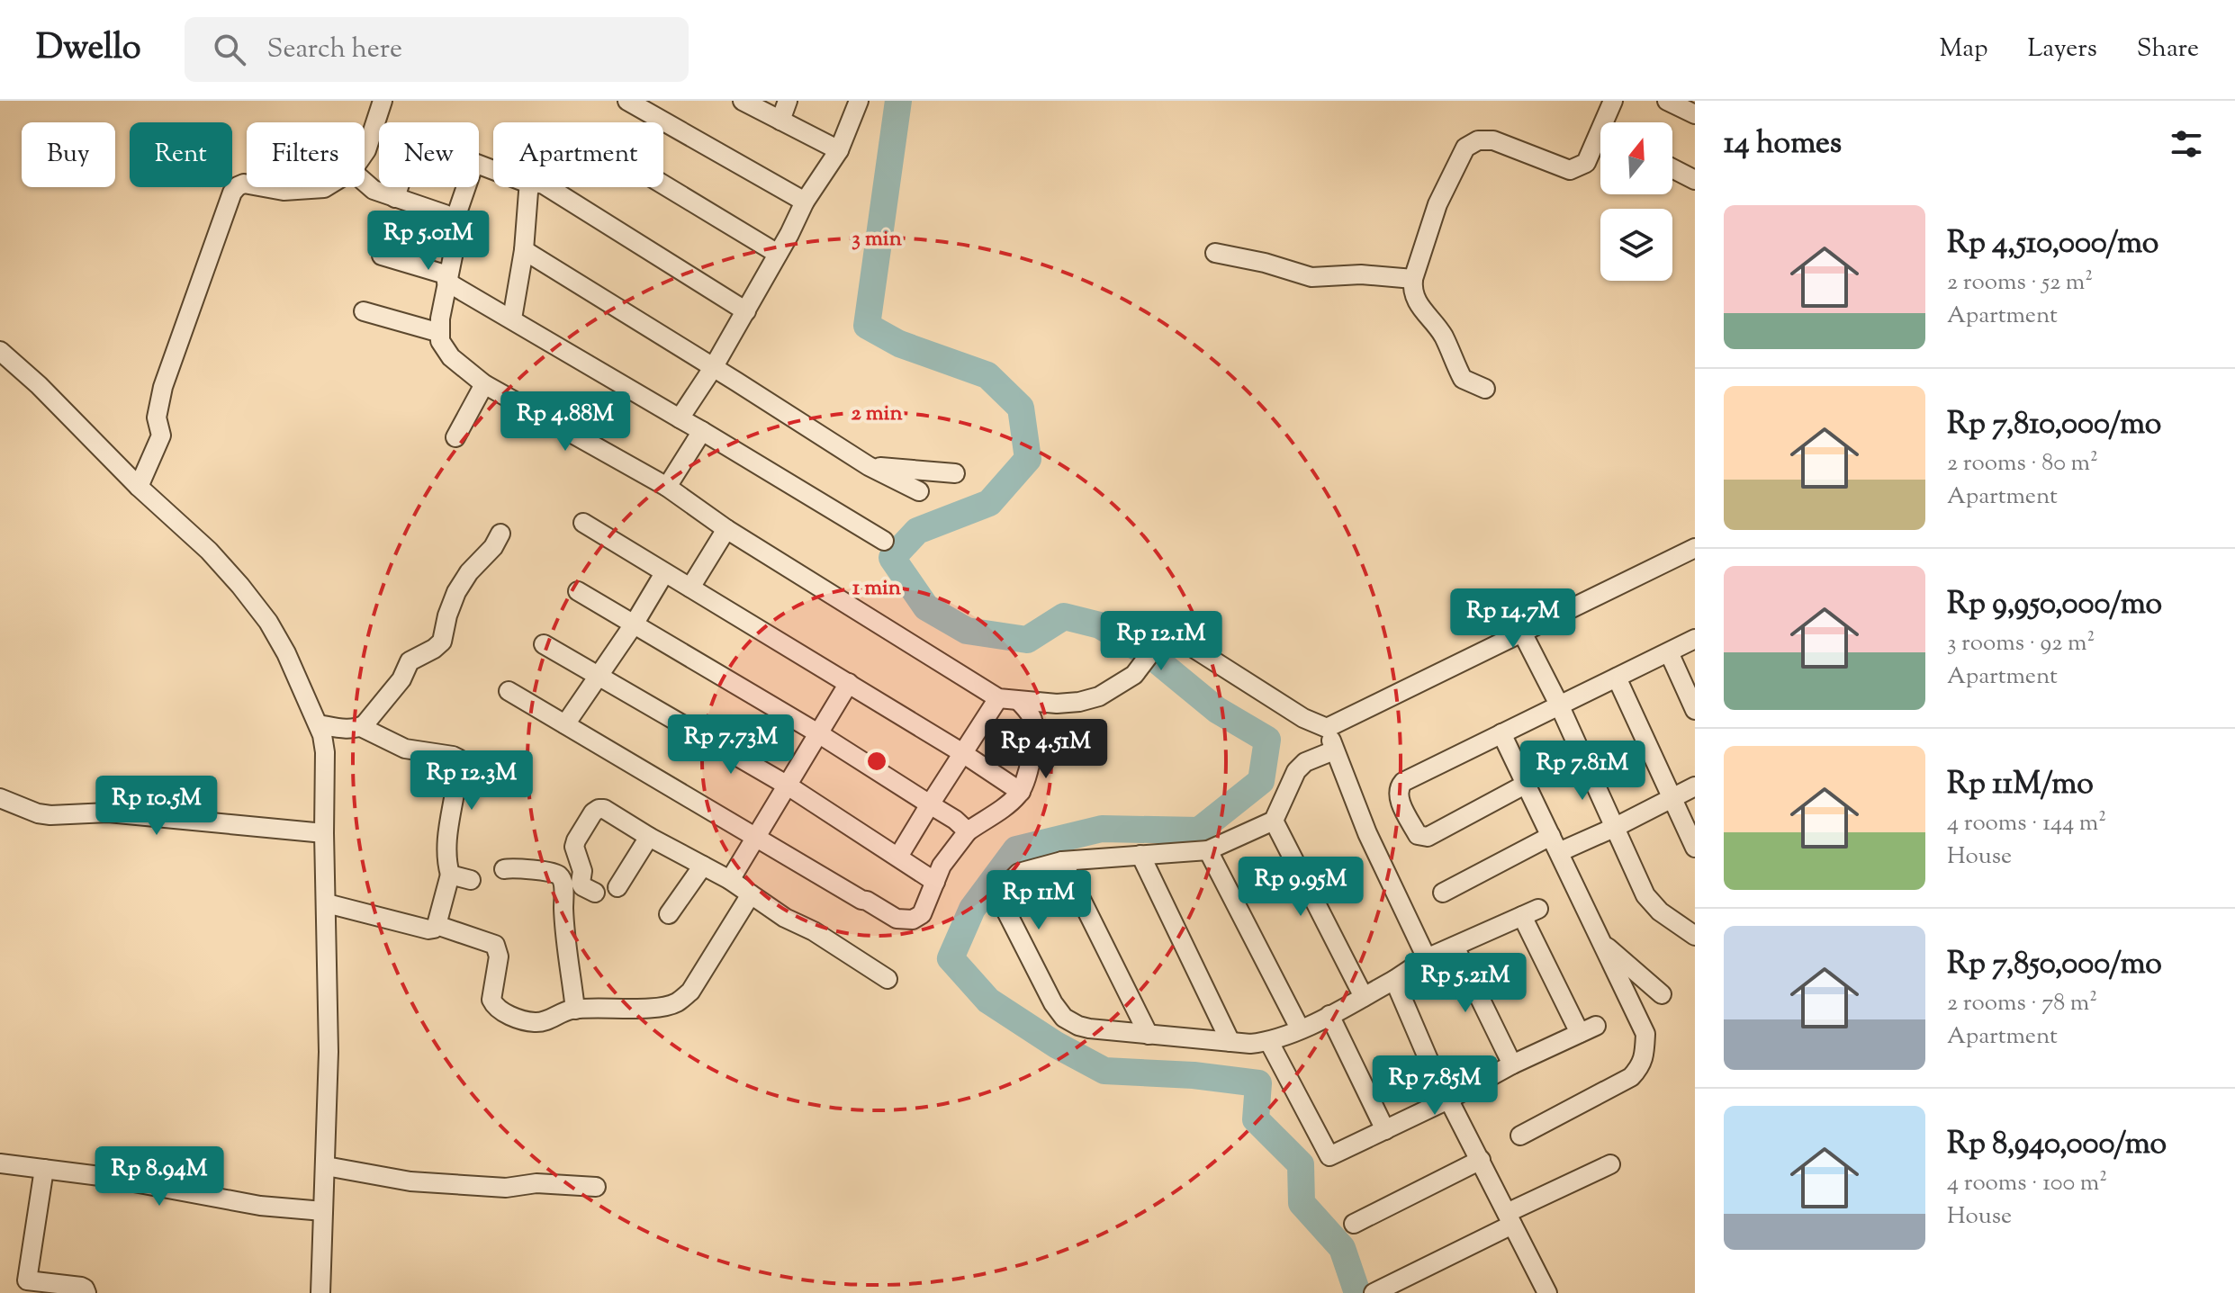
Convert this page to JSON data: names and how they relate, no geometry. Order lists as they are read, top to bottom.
{
  "north": "top",
  "page": {
    "header": "Dwello",
    "search": "Search here",
    "nav": ["Map", "Layers", "Share"],
    "heading": "14 homes",
    "chip": [
      "Buy",
      "Rent",
      "Filters",
      "New",
      "Apartment"
    ],
    "list": [
      {
        "name": "Rp 4,510,000/mo",
        "note": "2 rooms · 52 m² · Apartment"
      },
      {
        "name": "Rp 7,810,000/mo",
        "note": "2 rooms · 80 m² · Apartment"
      },
      {
        "name": "Rp 9,950,000/mo",
        "note": "3 rooms · 92 m² · Apartment"
      },
      {
        "name": "Rp 11M/mo",
        "note": "4 rooms · 144 m² · House"
      },
      {
        "name": "Rp 7,850,000/mo",
        "note": "2 rooms · 78 m² · Apartment"
      },
      {
        "name": "Rp 8,940,000/mo",
        "note": "4 rooms · 100 m² · House"
      }
    ],
    "price": [
      "Rp 5.01M",
      "Rp 4.88M",
      "Rp 14.7M",
      "Rp 12.1M",
      "Rp 7.73M",
      "Rp 4.51M",
      "Rp 7.81M",
      "Rp 12.3M",
      "Rp 10.5M",
      "Rp 9.95M",
      "Rp 11M",
      "Rp 5.21M",
      "Rp 7.85M",
      "Rp 8.94M"
    ]
  },
  "rings": ["3 min", "2 min", "1 min"]
}
